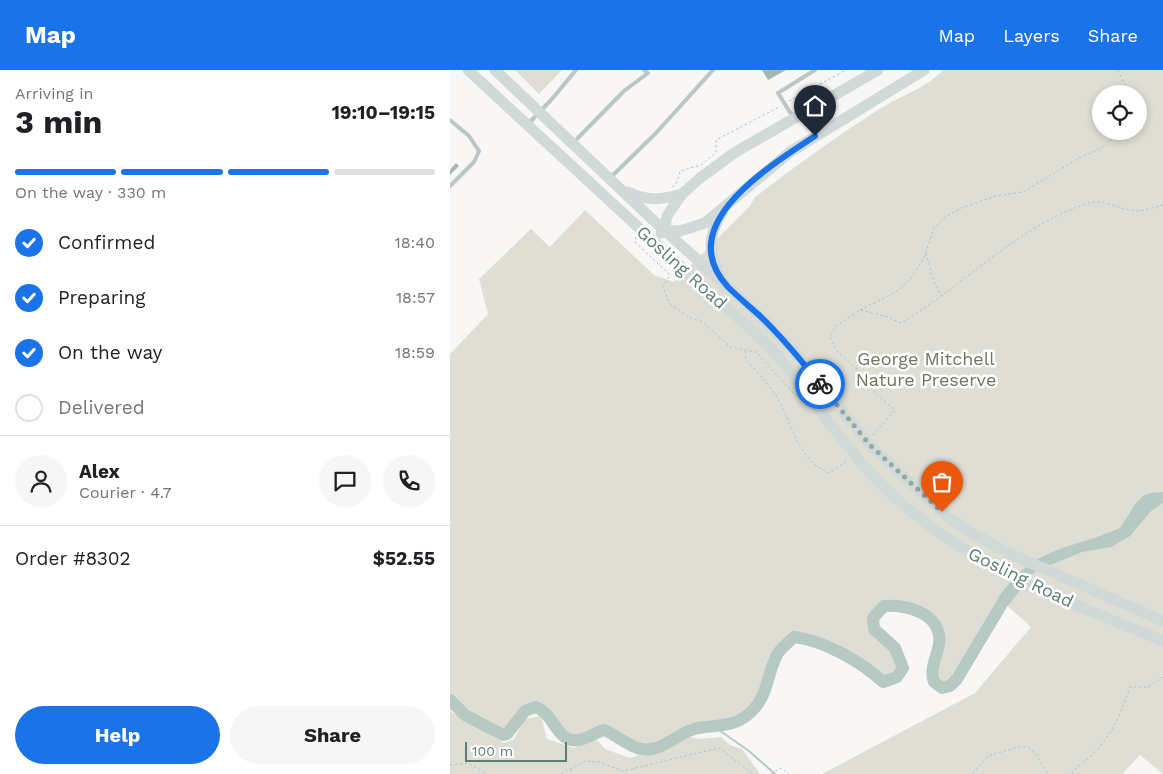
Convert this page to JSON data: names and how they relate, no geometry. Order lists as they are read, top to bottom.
{
  "streets": {
    "main road": ["Gosling Road"]
  },
  "parks": ["George Mitchell Nature Preserve"],
  "scale_bar": "100 m",
  "page": {
    "header": "Map",
    "nav": ["Map", "Layers", "Share"],
    "heading": ["3 min", "Arriving in", "19:10–19:15"],
    "panel": [
      "Alex",
      "Courier · 4.7",
      "Order #8302",
      "$52.55"
    ],
    "bar": "On the way · 330 m",
    "list": [
      ["Confirmed", "18:40"],
      ["Preparing", "18:57"],
      ["On the way", "18:59"],
      "Delivered"
    ],
    "buttons": ["Help", "Share"],
    "scale": "100 m"
  }
}
